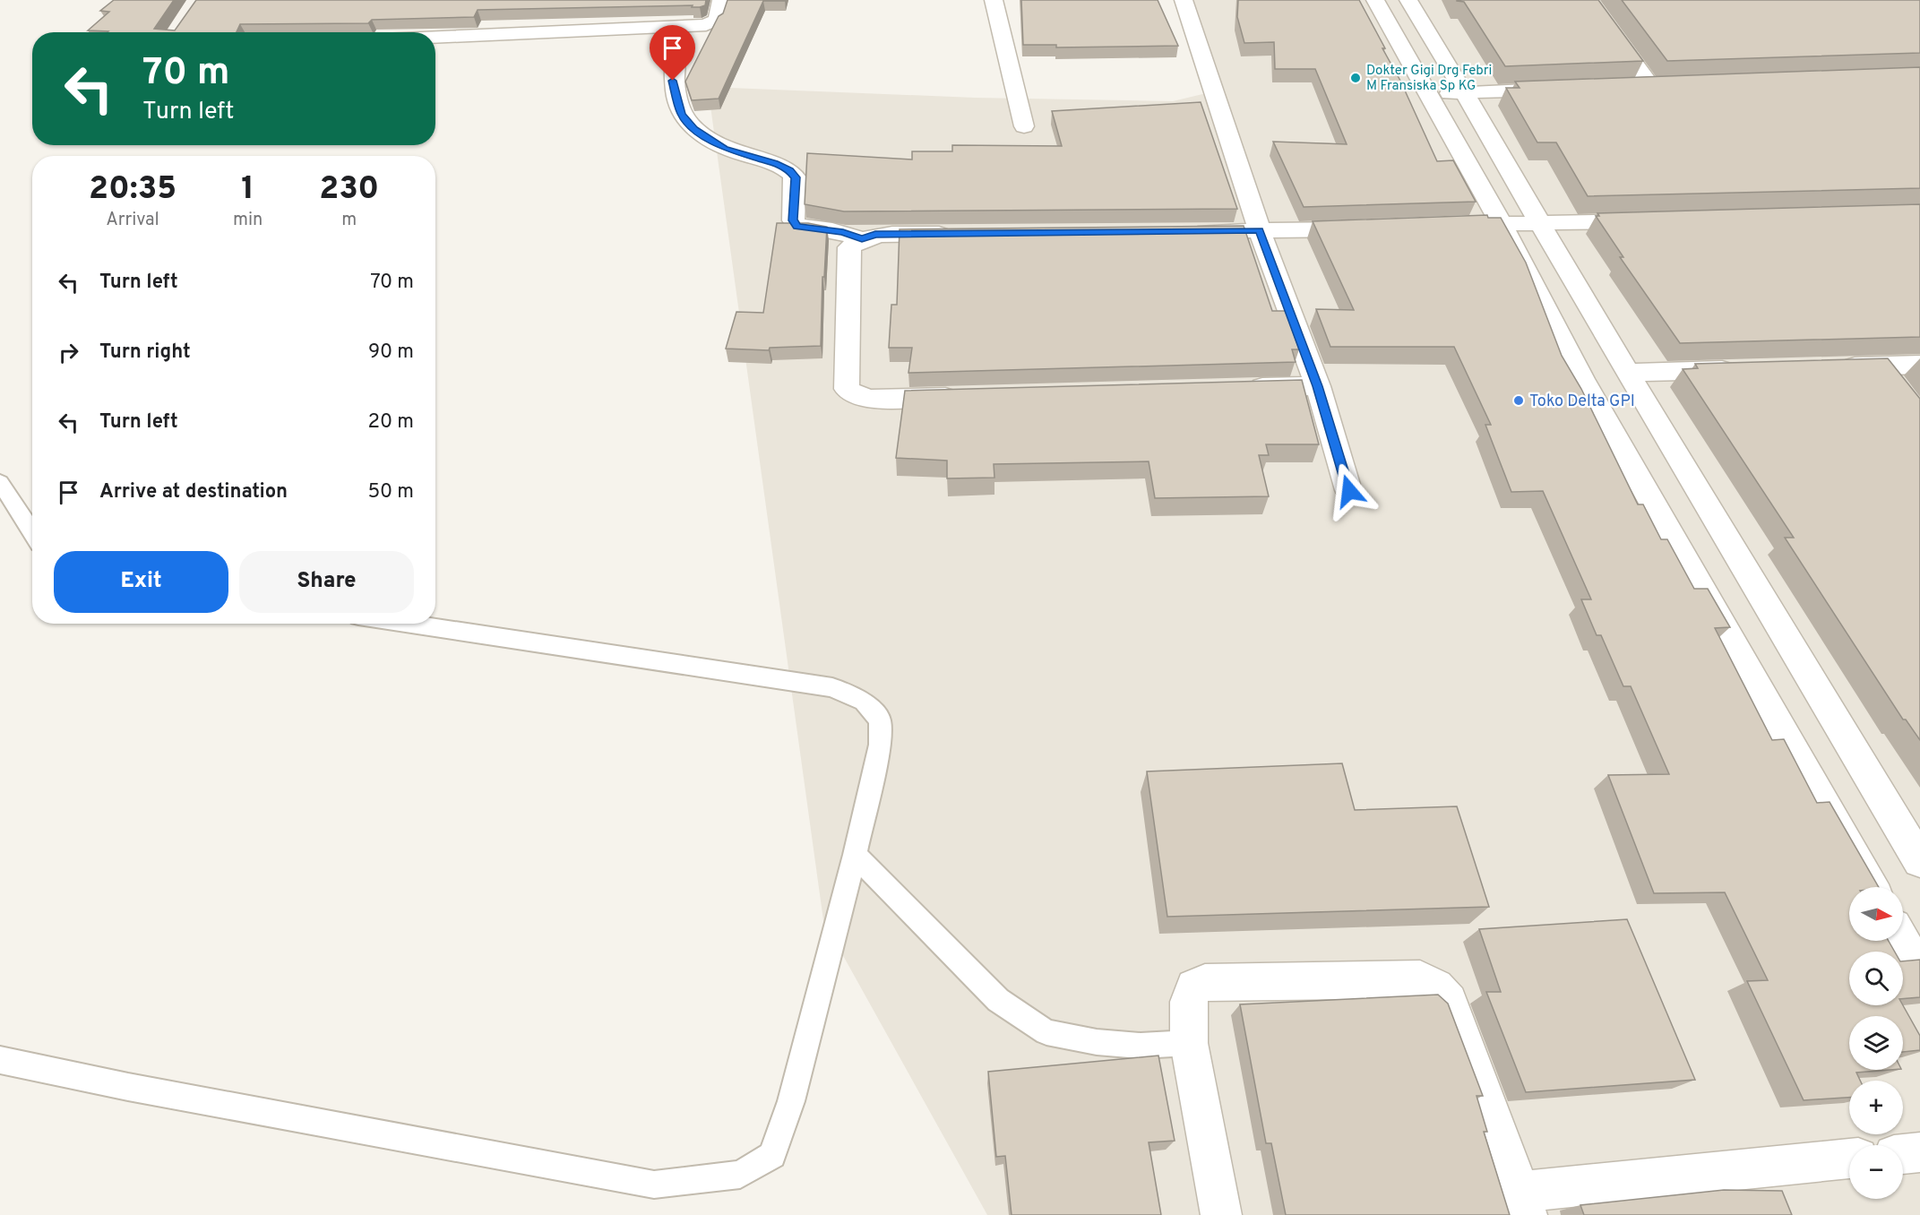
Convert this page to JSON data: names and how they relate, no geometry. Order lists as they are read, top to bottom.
{
  "places": ["Dokter Gigi Drg Febri M Fransiska Sp KG", "Toko Delta GPI"],
  "north": "right",
  "page": {
    "turn": ["70 m", "Turn left"],
    "eta": [
      "20:35",
      "Arrival",
      "1",
      "min",
      "230",
      "m"
    ],
    "list": [
      {
        "name": "Turn left",
        "value": "70 m"
      },
      {
        "name": "Turn right",
        "value": "90 m"
      },
      {
        "name": "Turn left",
        "value": "20 m"
      },
      {
        "name": "Arrive at destination",
        "value": "50 m"
      }
    ],
    "buttons": ["Exit", "Share"],
    "map_buttons": ["+", "−"]
  }
}
